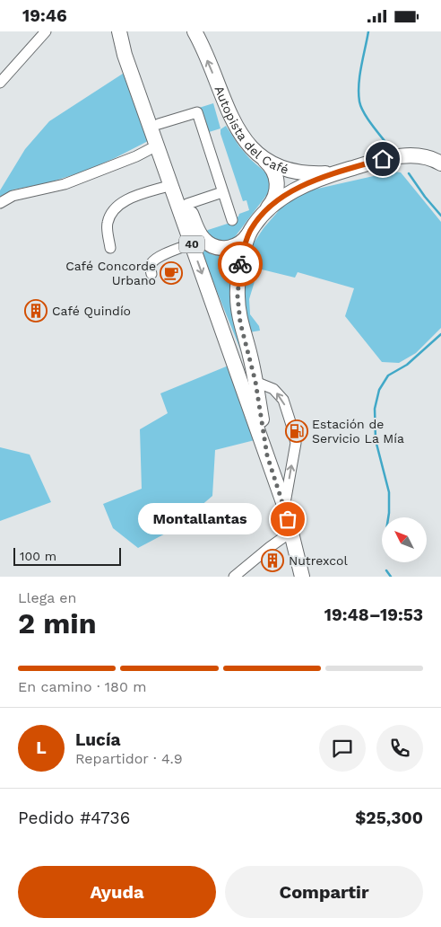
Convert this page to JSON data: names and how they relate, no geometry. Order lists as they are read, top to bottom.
{
  "streets": {
    "highway": ["Autopista del Café", "40"]
  },
  "crossings": [
    ["Autopista del Café", "40"]
  ],
  "places": {
    "cafe": ["Café Concorde Urbano"],
    "building": ["Café Quindío", "Nutrexcol"],
    "fuel station": ["Estación de Servicio La Mía"],
    "other": ["Montallantas"]
  },
  "scale_bar": "100 m",
  "north": "top left",
  "page": {
    "status": "19:46",
    "bubble": "Montallantas",
    "scale": "100 m",
    "heading": ["2 min", "Llega en", "19:48–19:53"],
    "panel": [
      "Lucía",
      "Repartidor · 4.9",
      "Pedido #4736",
      "$25,300"
    ],
    "bar": "En camino · 180 m",
    "round": "L",
    "buttons": ["Ayuda", "Compartir"]
  }
}
